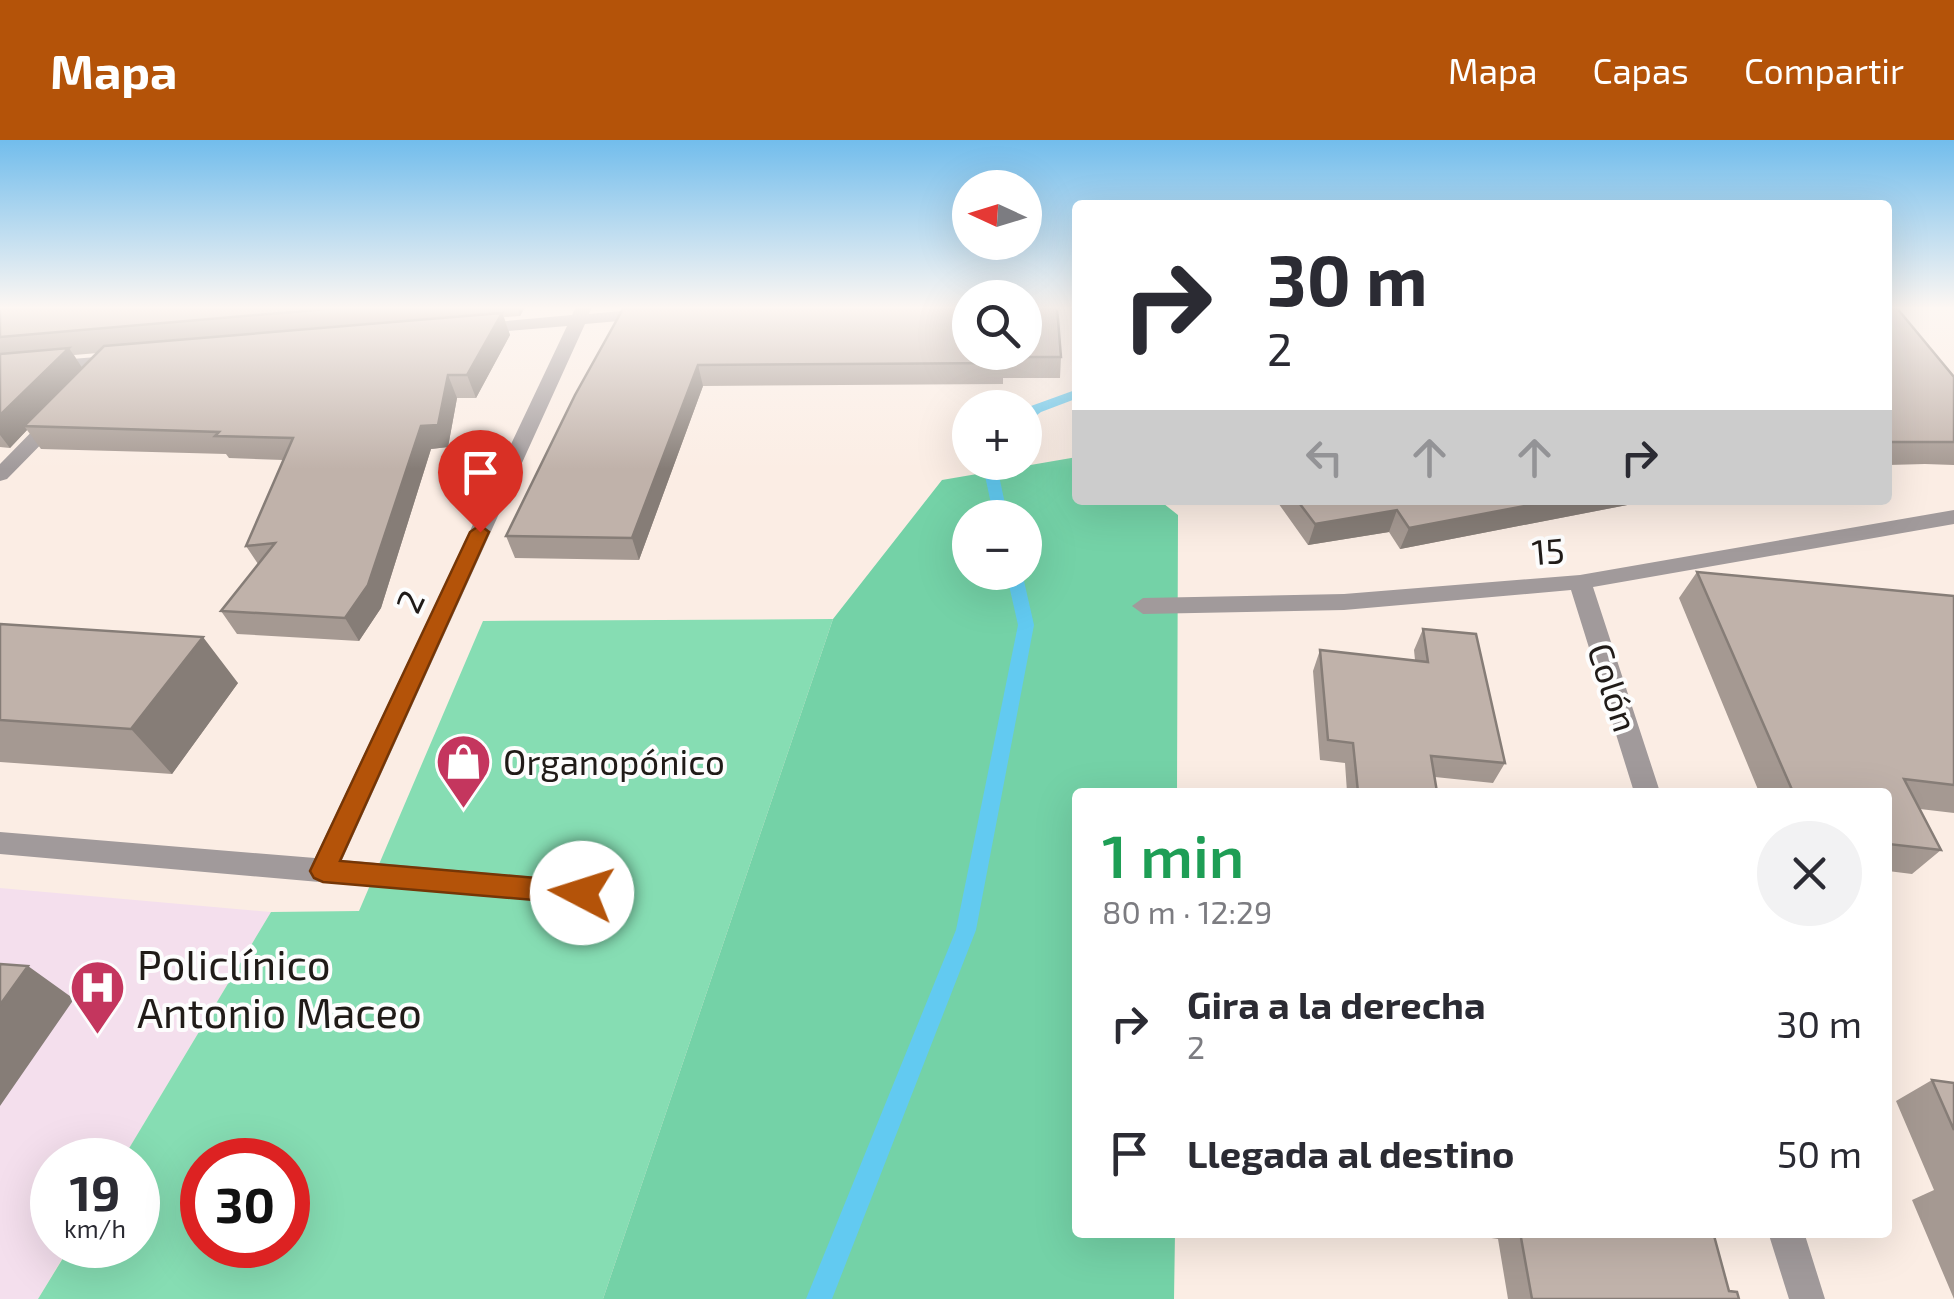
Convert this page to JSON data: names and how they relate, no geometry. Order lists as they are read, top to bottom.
{
  "streets": {
    "street": ["15", "2", "Colón"]
  },
  "crossings": [
    ["15", "Colón"]
  ],
  "places": {
    "shop": ["Organopónico"],
    "hospital": ["Policlínico Antonio Maceo"]
  },
  "north": "left",
  "page": {
    "header": "Mapa",
    "nav": ["Mapa", "Capas", "Compartir"],
    "map_buttons": ["+", "−"],
    "turn": ["30 m", "2"],
    "heading": ["1 min", "80 m · 12:29"],
    "list": [
      {
        "name": "Gira a la derecha",
        "note": "2",
        "value": "30 m"
      },
      {
        "name": "Llegada al destino",
        "value": "50 m"
      }
    ],
    "speed": "19 km/h",
    "limit": "30"
  }
}
